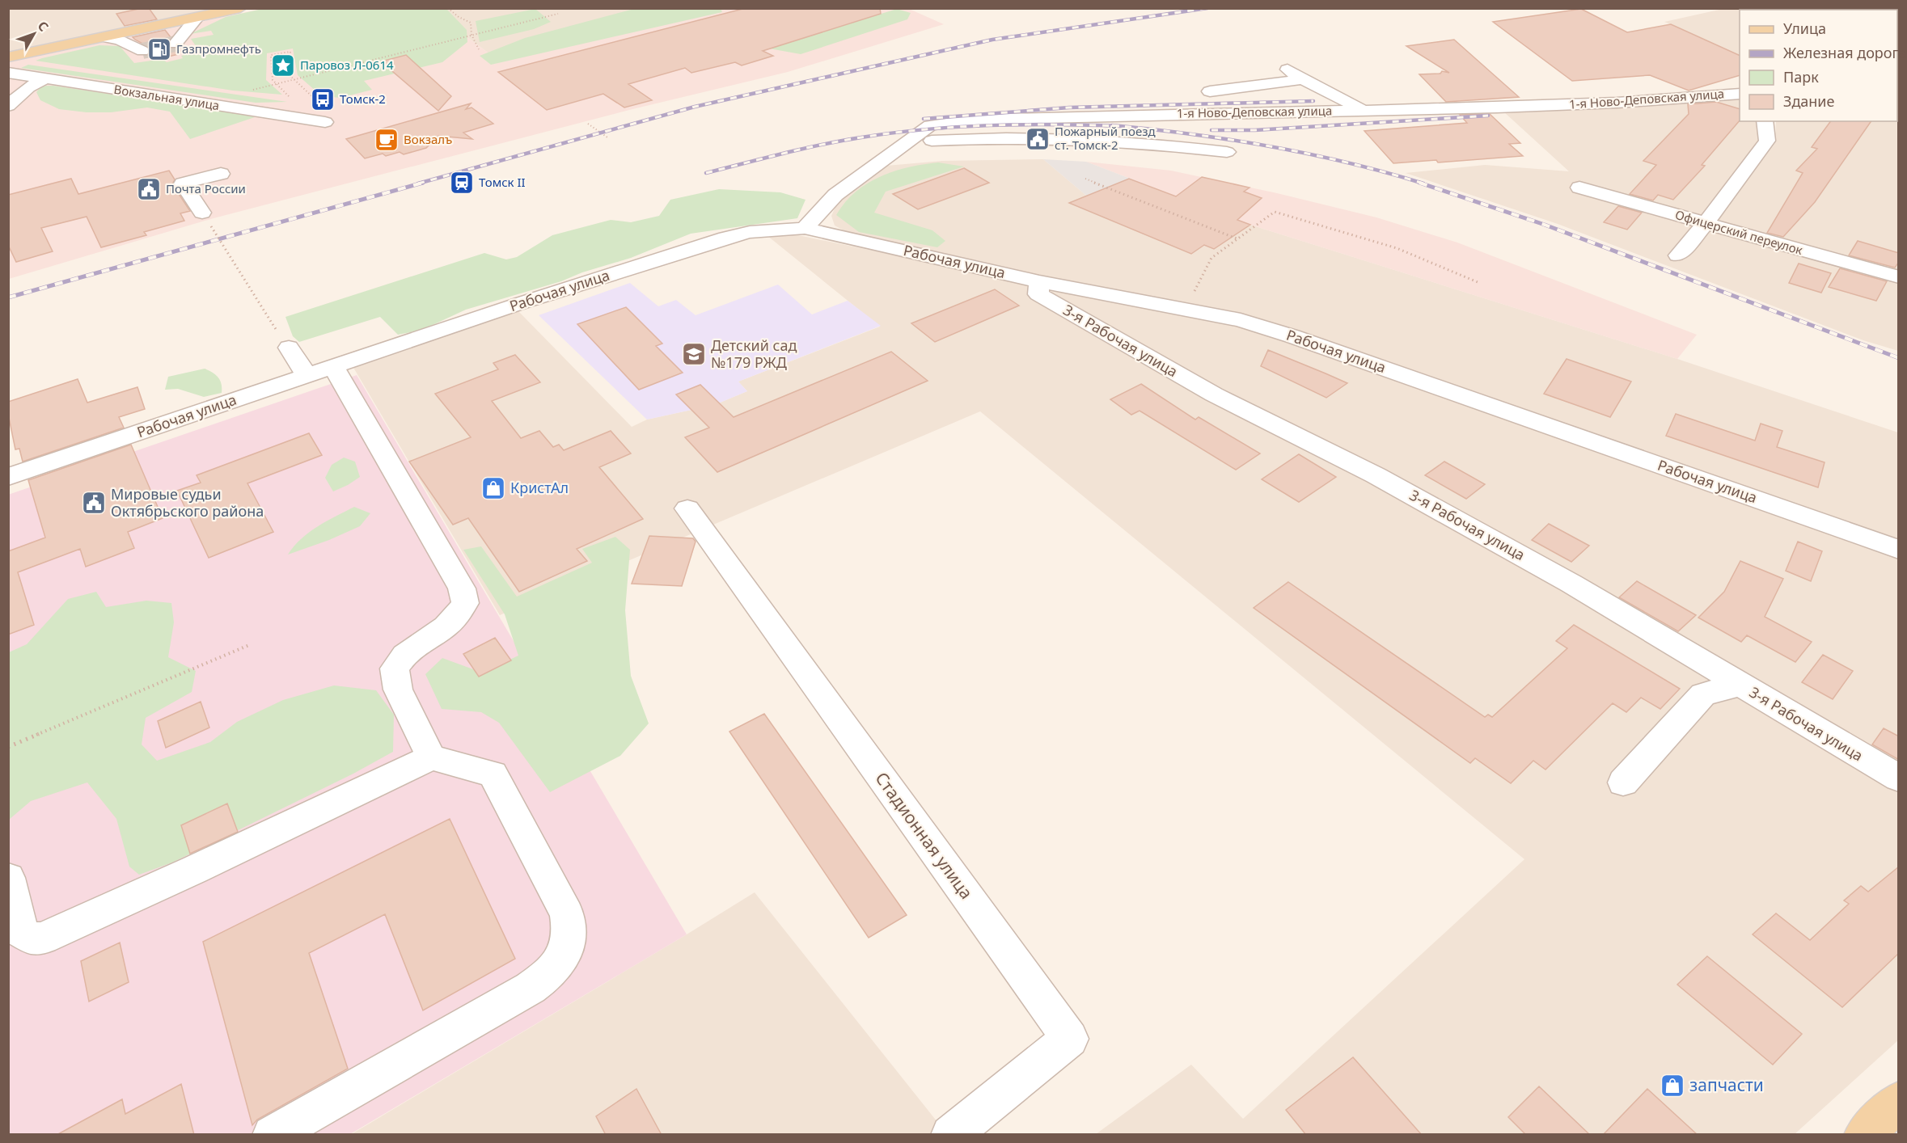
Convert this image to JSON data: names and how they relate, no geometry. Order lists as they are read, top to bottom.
{
  "streets": {
    "street": [
      "Вокзальная улица",
      "1-я Ново-Деповская улица",
      "Офицерский переулок",
      "Рабочая улица",
      "3-я Рабочая улица",
      "Стадионная улица"
    ]
  },
  "crossings": [
    ["1-я Ново-Деповская улица", "Рабочая улица"],
    ["Рабочая улица", "3-я Рабочая улица"]
  ],
  "places": {
    "fuel station": ["Газпромнефть"],
    "place": ["Паровоз Л-0614"],
    "bus stop": ["Томск-2"],
    "public building": ["Пожарный поезд ст. Томск-2", "Почта России", "Мировые судьи Октябрьского района"],
    "cafe": ["Вокзалъ"],
    "station": ["Томск II"],
    "school or university": ["Детский сад №179 РЖД"],
    "shop": ["КристАл", "запчасти"]
  },
  "legend": [
    "Улица",
    "Железная дорога",
    "Парк",
    "Здание"
  ],
  "north": "top right"
}
